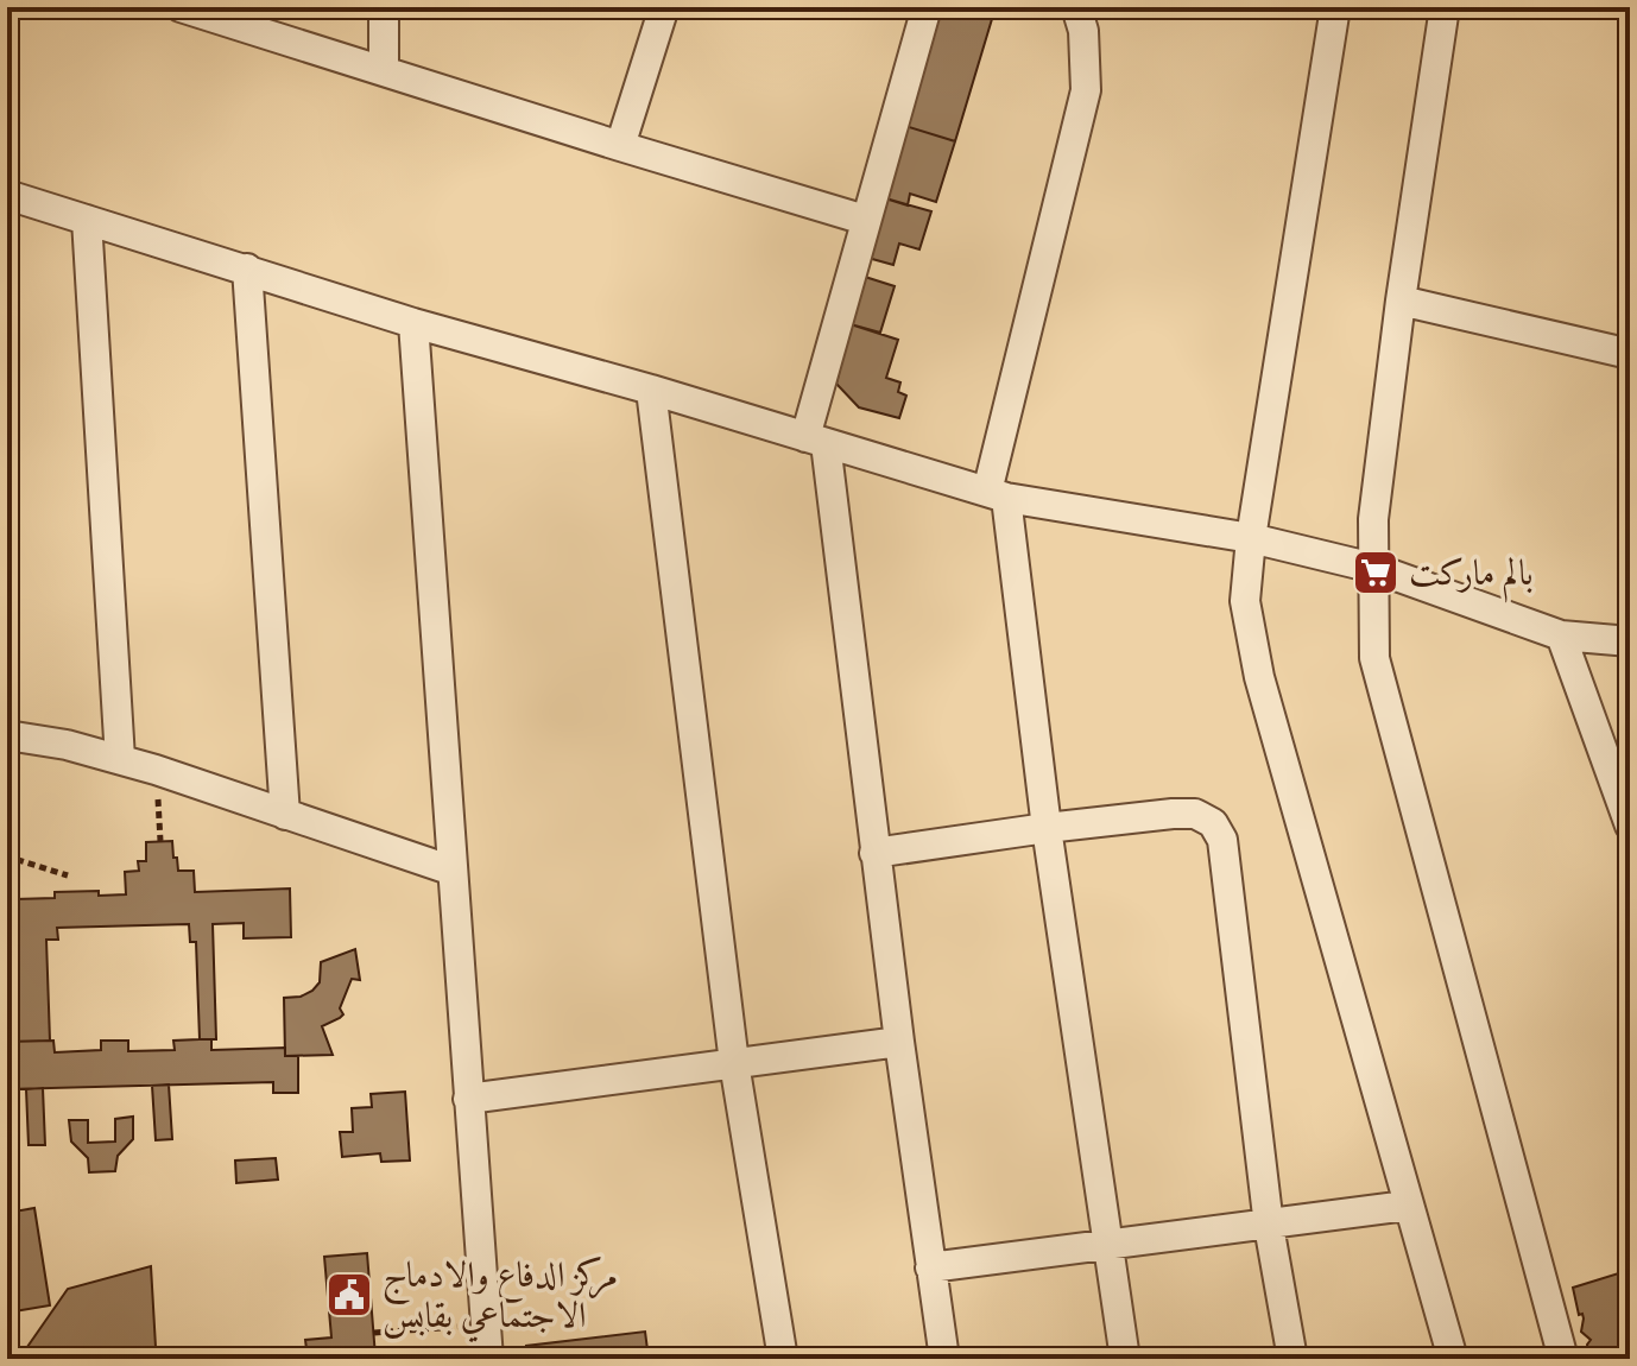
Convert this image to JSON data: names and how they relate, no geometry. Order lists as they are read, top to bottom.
{
  "places": {
    "supermarket": ["بالم ماركت"],
    "public building": ["مركز الدفاع والادماج الاجتماعي بقابس"]
  }
}
